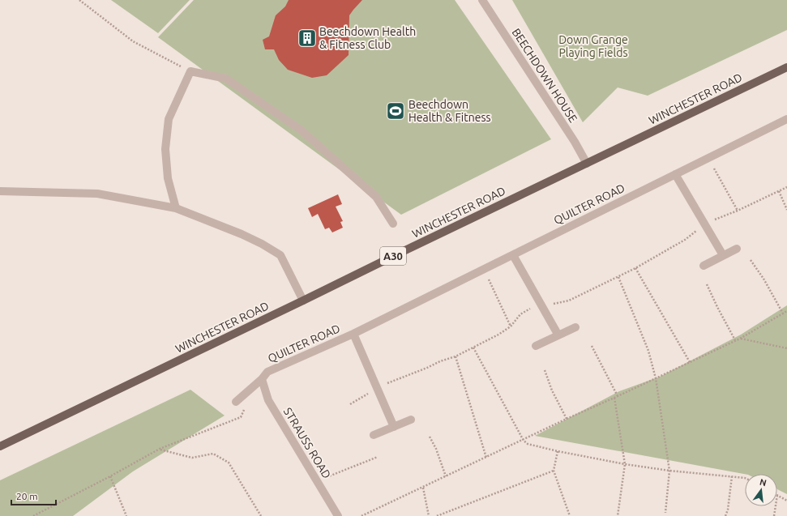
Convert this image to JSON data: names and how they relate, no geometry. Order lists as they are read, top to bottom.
{
  "streets": {
    "main road": ["WINCHESTER ROAD", "A30"],
    "street": ["BEECHDOWN HOUSE", "QUILTER ROAD", "STRAUSS ROAD"]
  },
  "crossings": [
    ["BEECHDOWN HOUSE", "WINCHESTER ROAD"],
    ["QUILTER ROAD", "STRAUSS ROAD"]
  ],
  "parks": ["Down Grange Playing Fields"],
  "places": {
    "building": ["Beechdown Health & Fitness Club"],
    "sports": ["Beechdown Health & Fitness"]
  },
  "scale_bar": "20 m",
  "north": "top"
}
